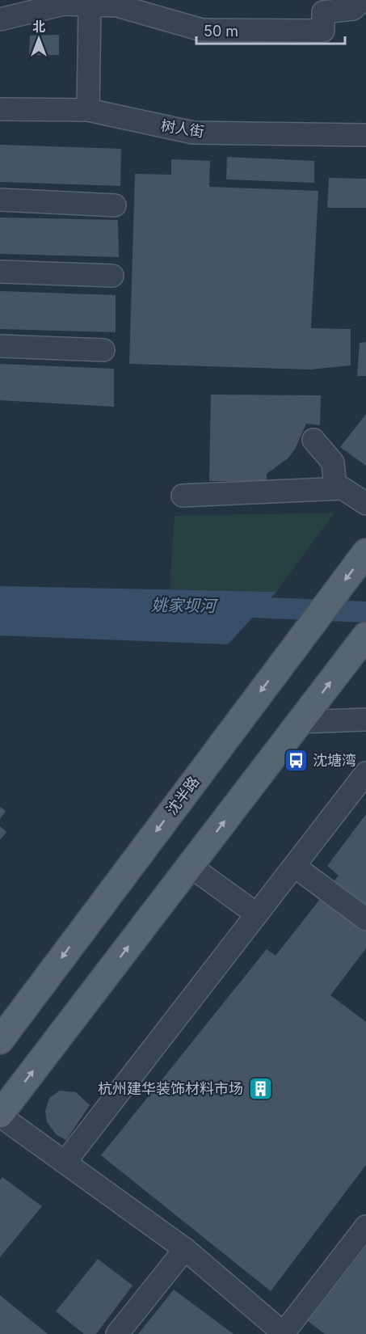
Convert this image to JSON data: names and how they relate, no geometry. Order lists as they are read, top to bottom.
{
  "streets": {
    "main road": ["沈半路"],
    "street": ["树人街"]
  },
  "water": ["姚家坝河"],
  "places": {
    "bus stop": ["沈塘湾"],
    "building": ["杭州建华装饰材料市场"]
  },
  "scale_bar": "50 m",
  "north": "top"
}
